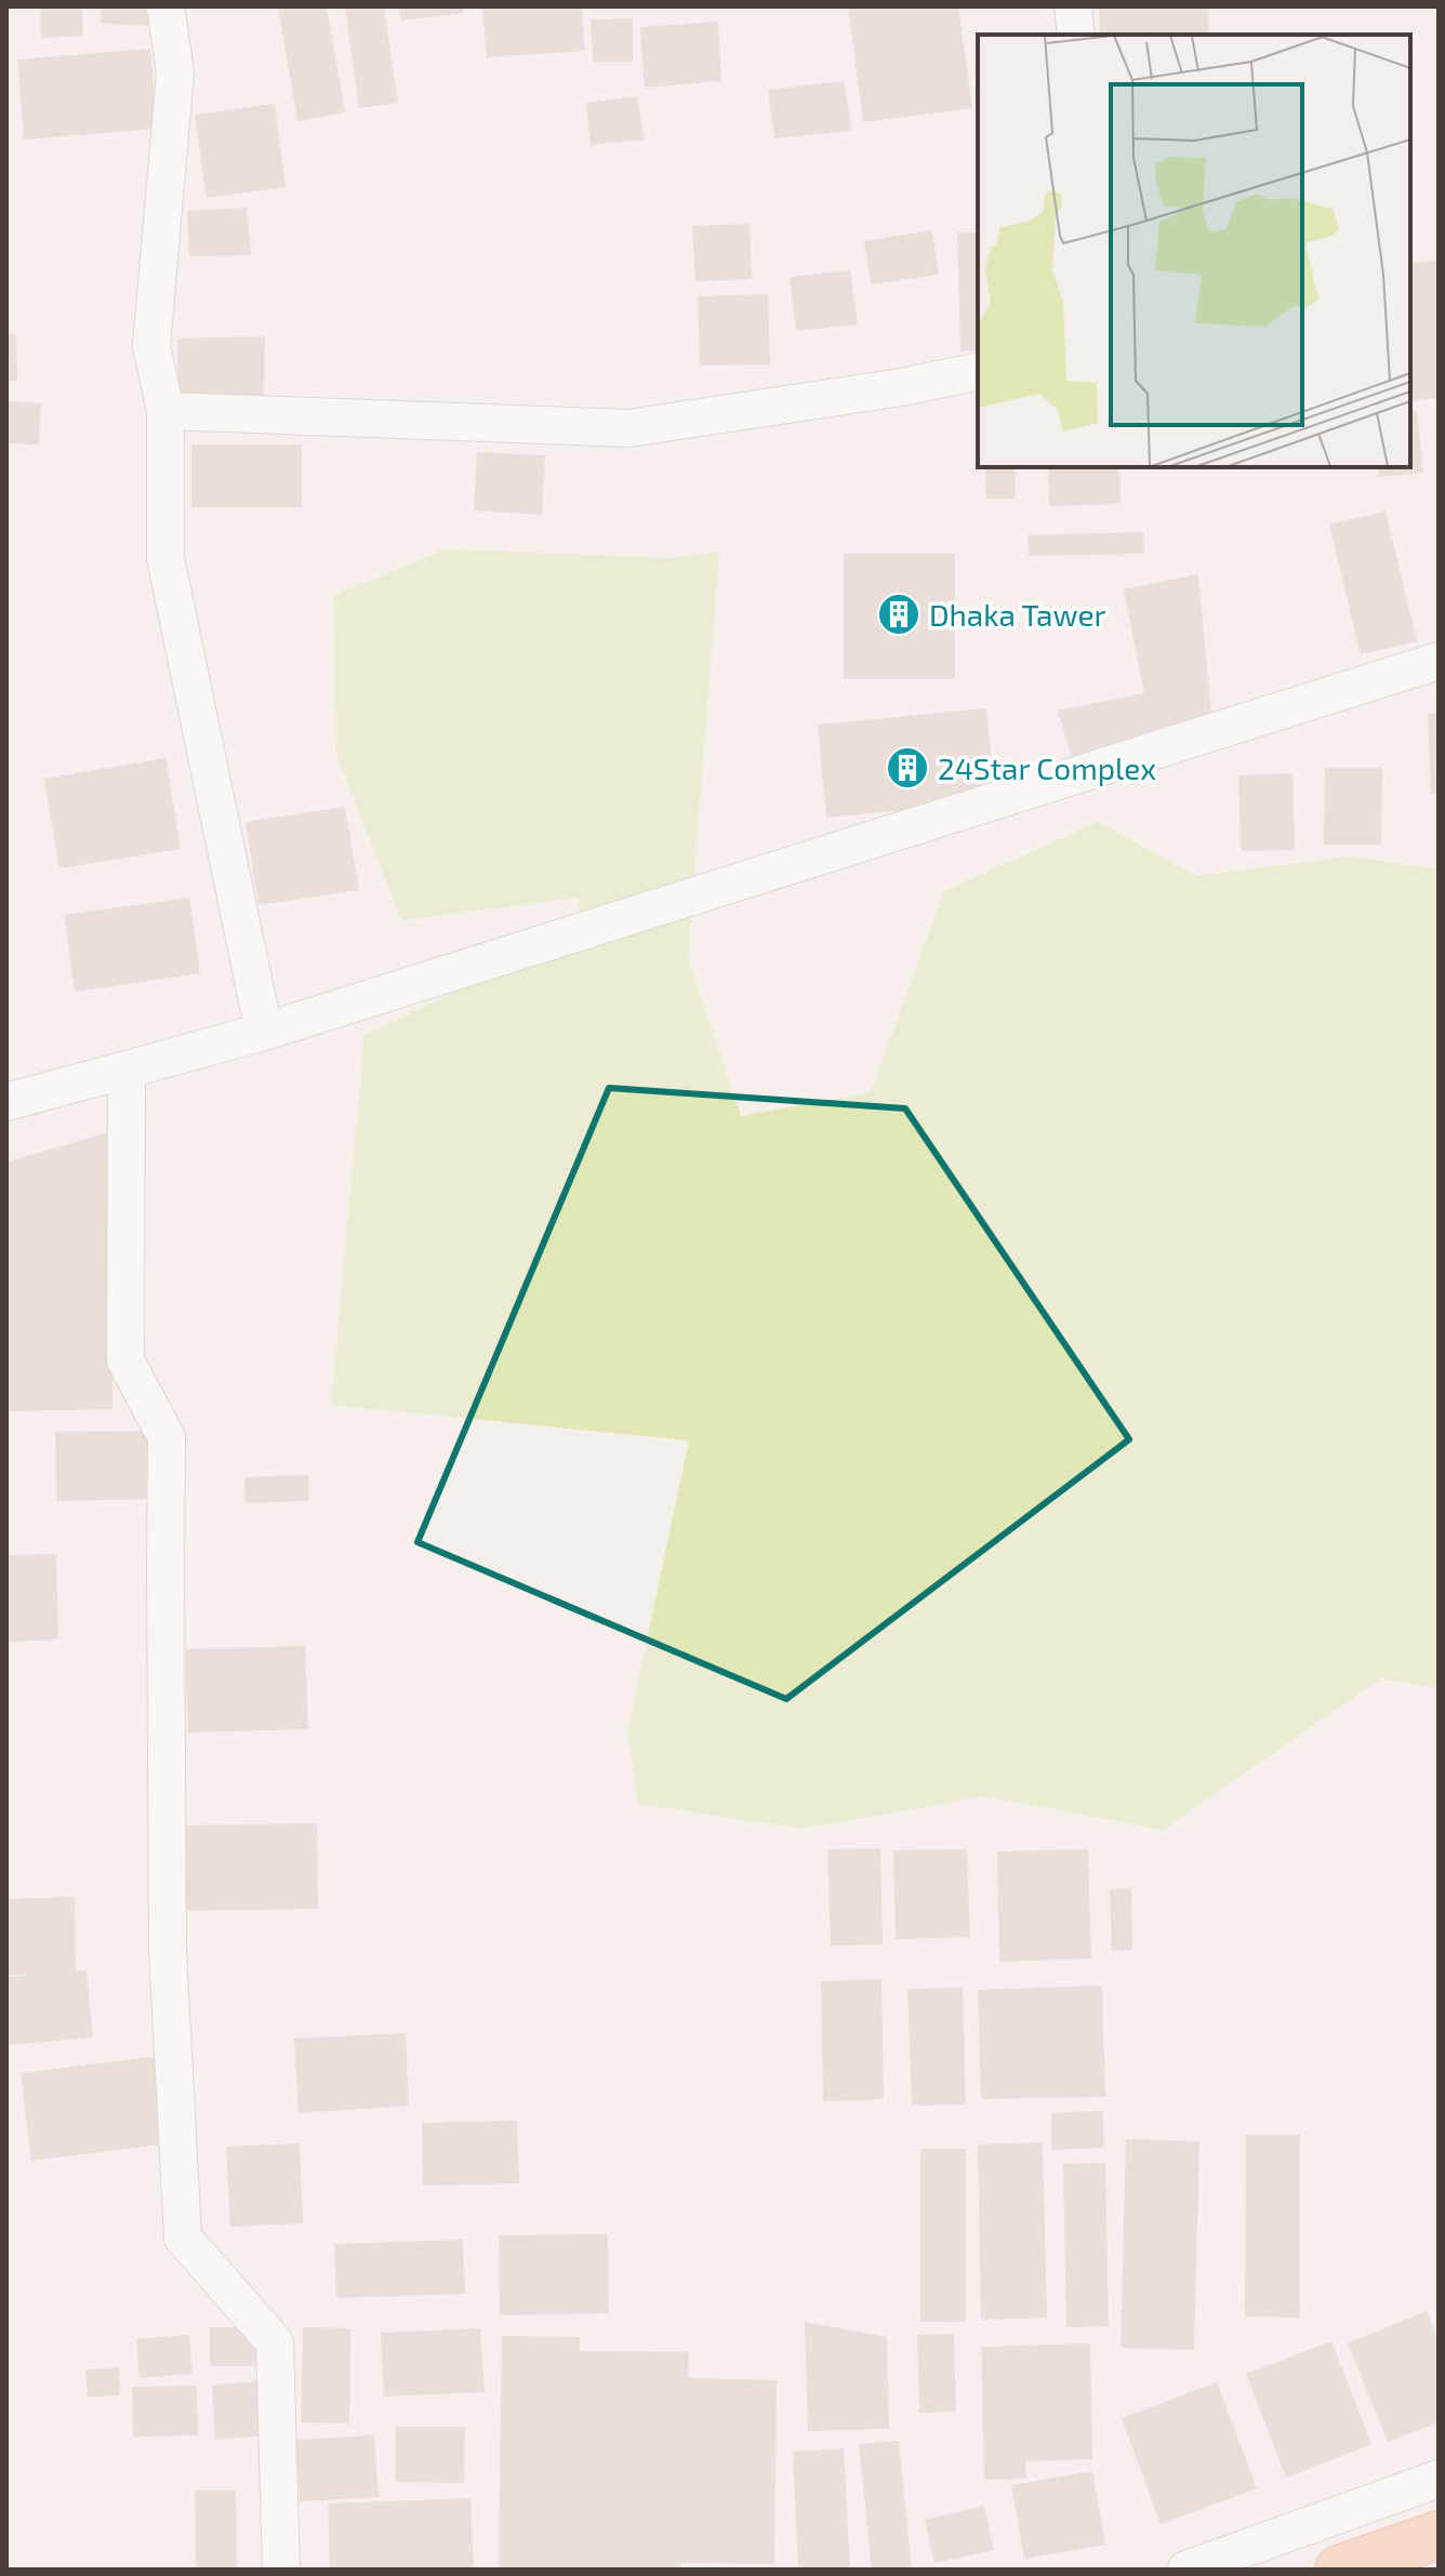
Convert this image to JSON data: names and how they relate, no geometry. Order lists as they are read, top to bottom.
{
  "places": {
    "building": ["Dhaka Tawer", "24Star Complex"]
  }
}
